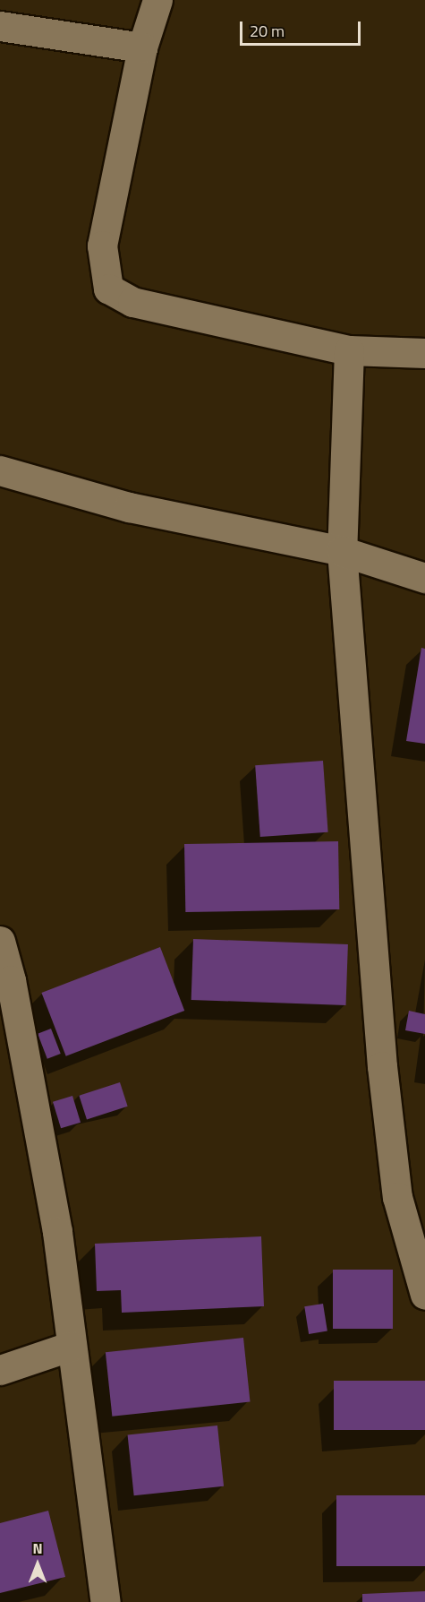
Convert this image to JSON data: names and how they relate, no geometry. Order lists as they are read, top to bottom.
{
  "scale_bar": "20 m",
  "north": "top"
}
